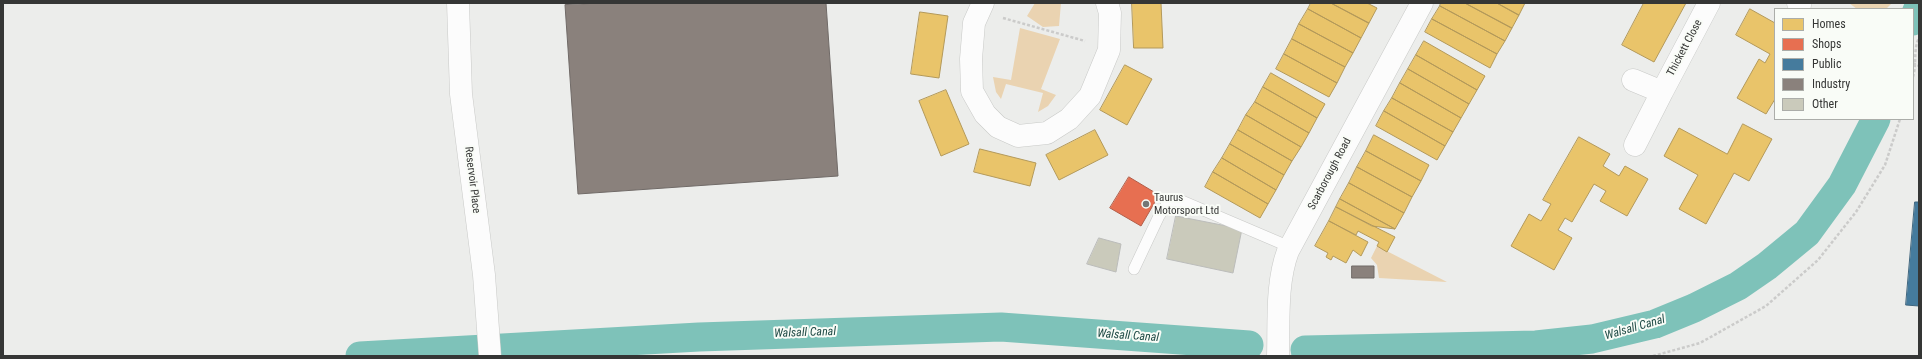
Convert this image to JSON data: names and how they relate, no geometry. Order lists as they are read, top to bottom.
{
  "streets": {
    "street": ["Thickett Close", "Scarborough Road", "Reservoir Place"]
  },
  "water": ["Walsall Canal"],
  "places": ["Taurus Motorsport Ltd"],
  "legend": [
    "Homes",
    "Shops",
    "Public",
    "Industry",
    "Other"
  ]
}
